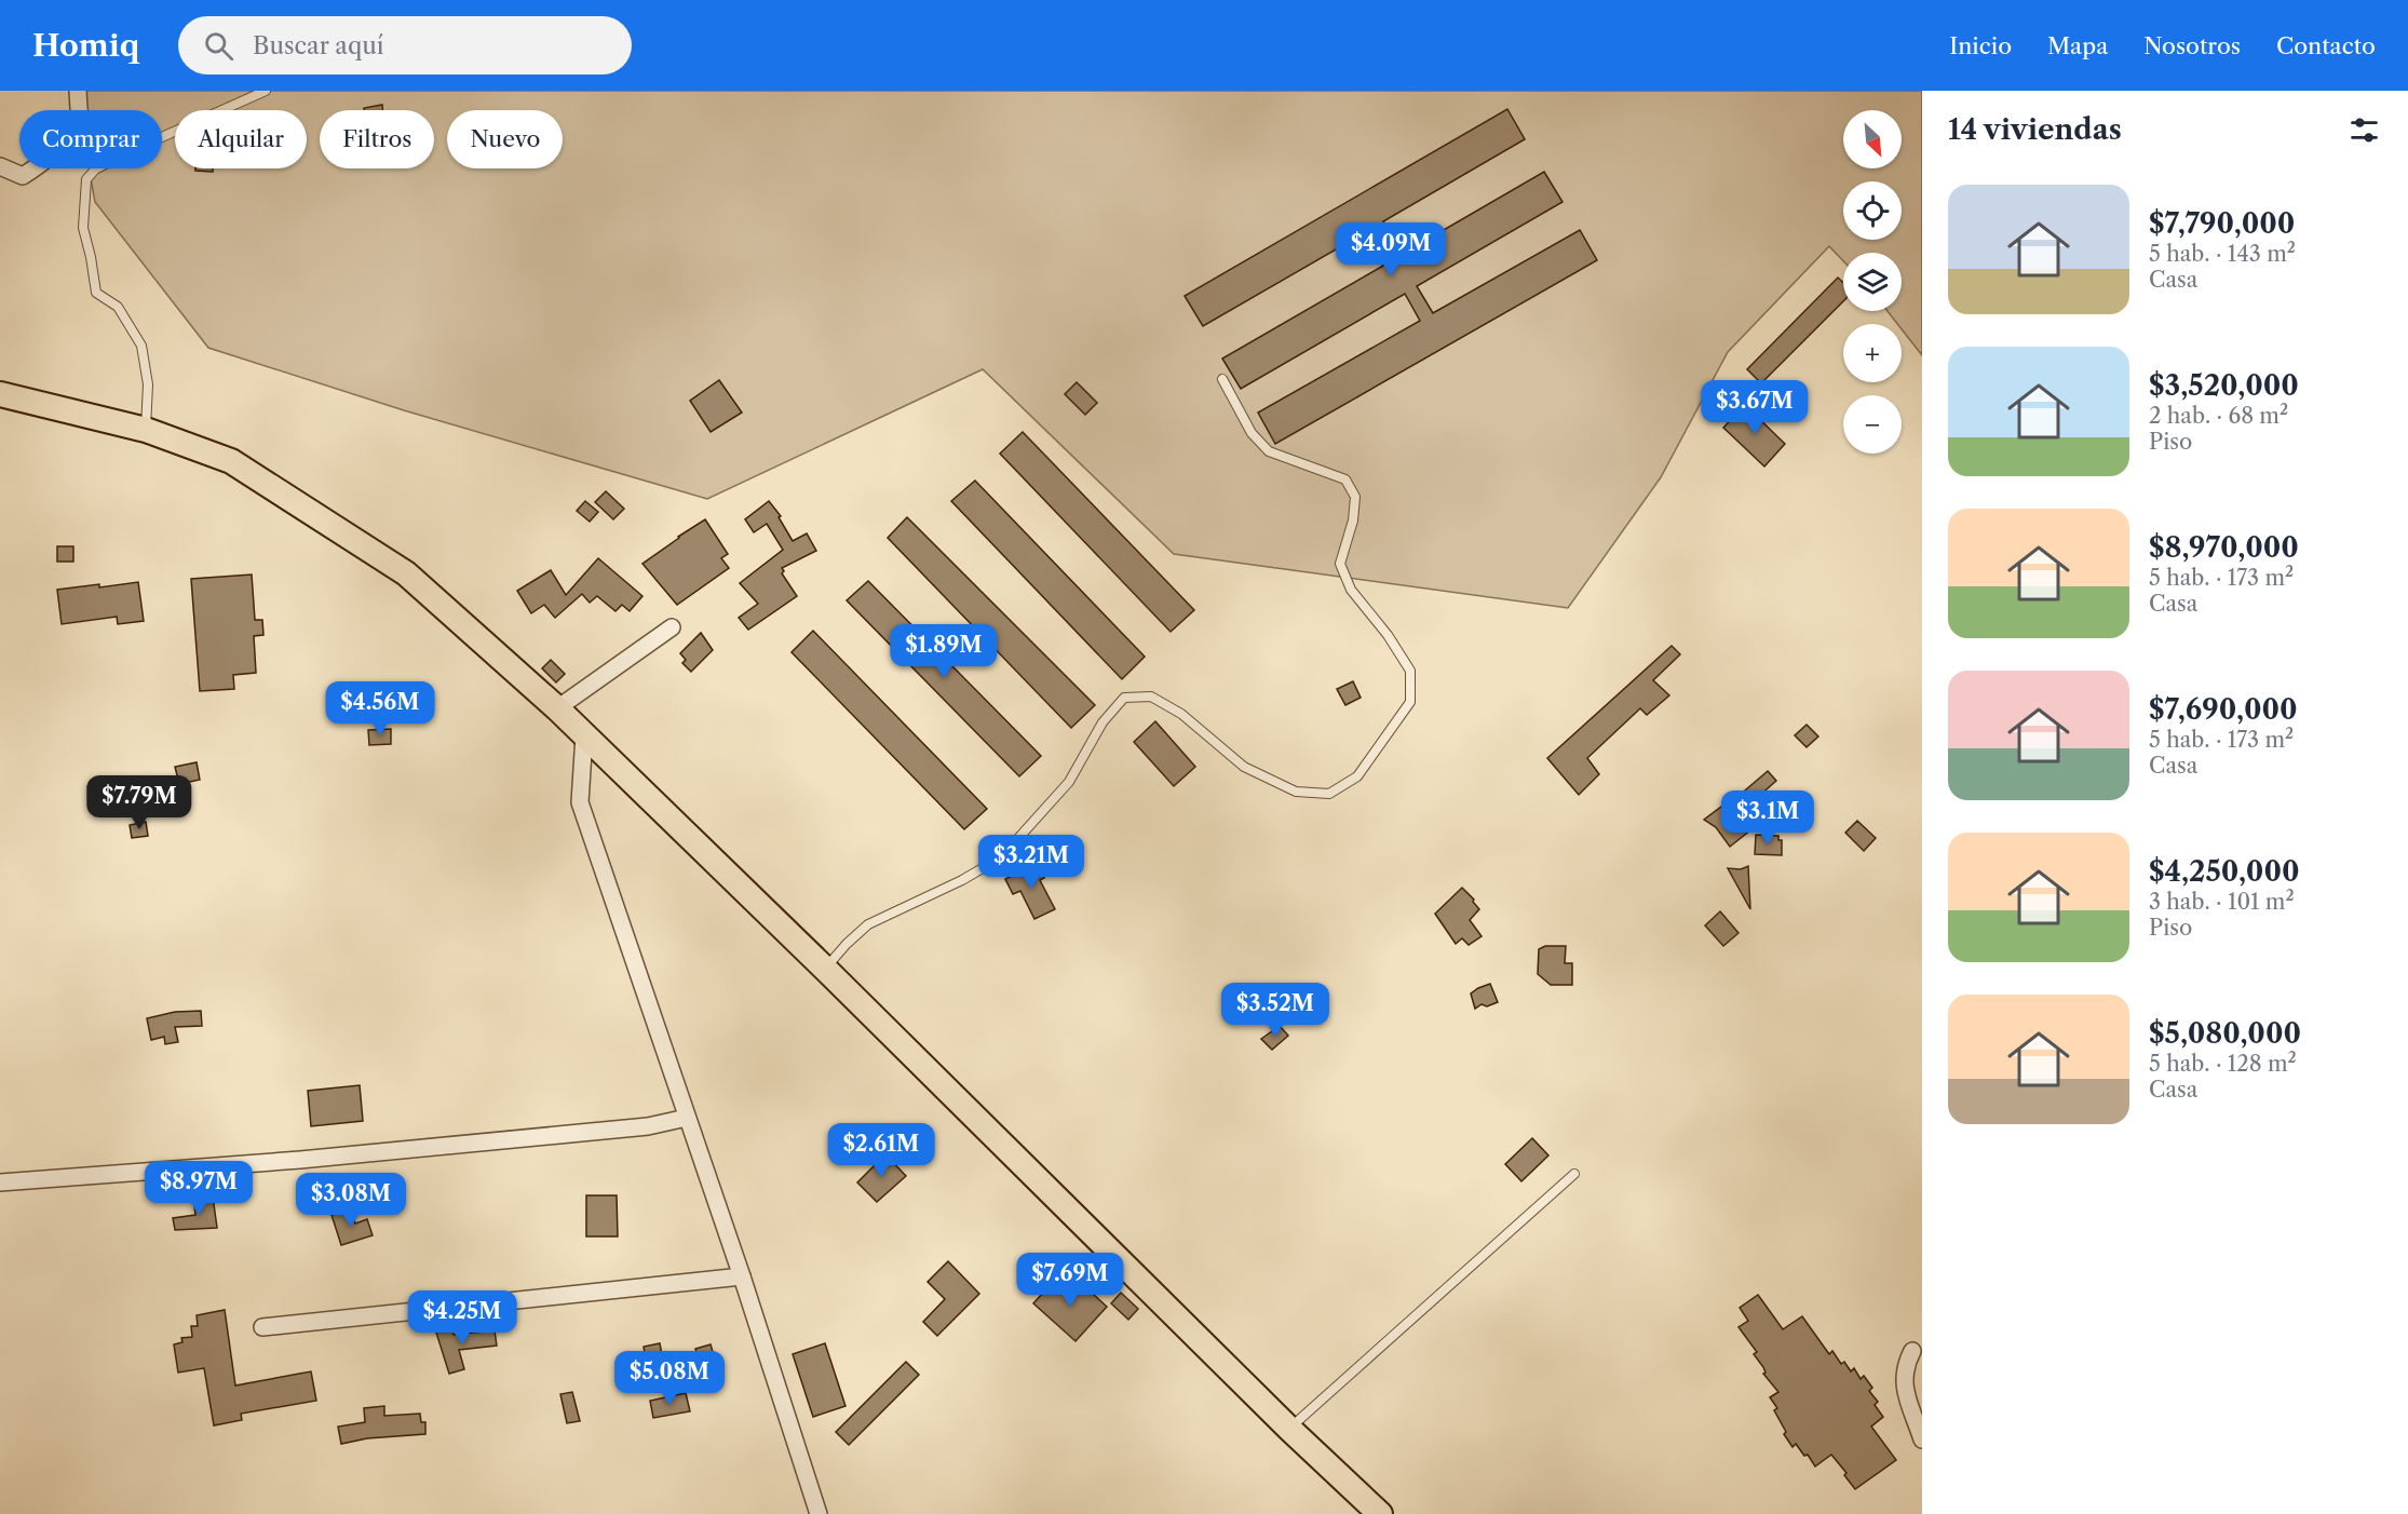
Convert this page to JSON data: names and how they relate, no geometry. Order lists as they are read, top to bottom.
{
  "north": "bottom right",
  "page": {
    "header": "Homiq",
    "search": "Buscar aquí",
    "nav": [
      "Inicio",
      "Mapa",
      "Nosotros",
      "Contacto"
    ],
    "heading": "14 viviendas",
    "map_buttons": ["+", "−"],
    "chip": [
      "Comprar",
      "Alquilar",
      "Filtros",
      "Nuevo"
    ],
    "list": [
      {
        "name": "$7,790,000",
        "note": "5 hab. · 143 m² · Casa"
      },
      {
        "name": "$3,520,000",
        "note": "2 hab. · 68 m² · Piso"
      },
      {
        "name": "$8,970,000",
        "note": "5 hab. · 173 m² · Casa"
      },
      {
        "name": "$7,690,000",
        "note": "5 hab. · 173 m² · Casa"
      },
      {
        "name": "$4,250,000",
        "note": "3 hab. · 101 m² · Piso"
      },
      {
        "name": "$5,080,000",
        "note": "5 hab. · 128 m² · Casa"
      }
    ],
    "price": [
      "$4.09M",
      "$3.67M",
      "$1.89M",
      "$4.56M",
      "$7.79M",
      "$3.1M",
      "$3.21M",
      "$3.52M",
      "$2.61M",
      "$8.97M",
      "$3.08M",
      "$7.69M",
      "$4.25M",
      "$5.08M"
    ]
  }
}
